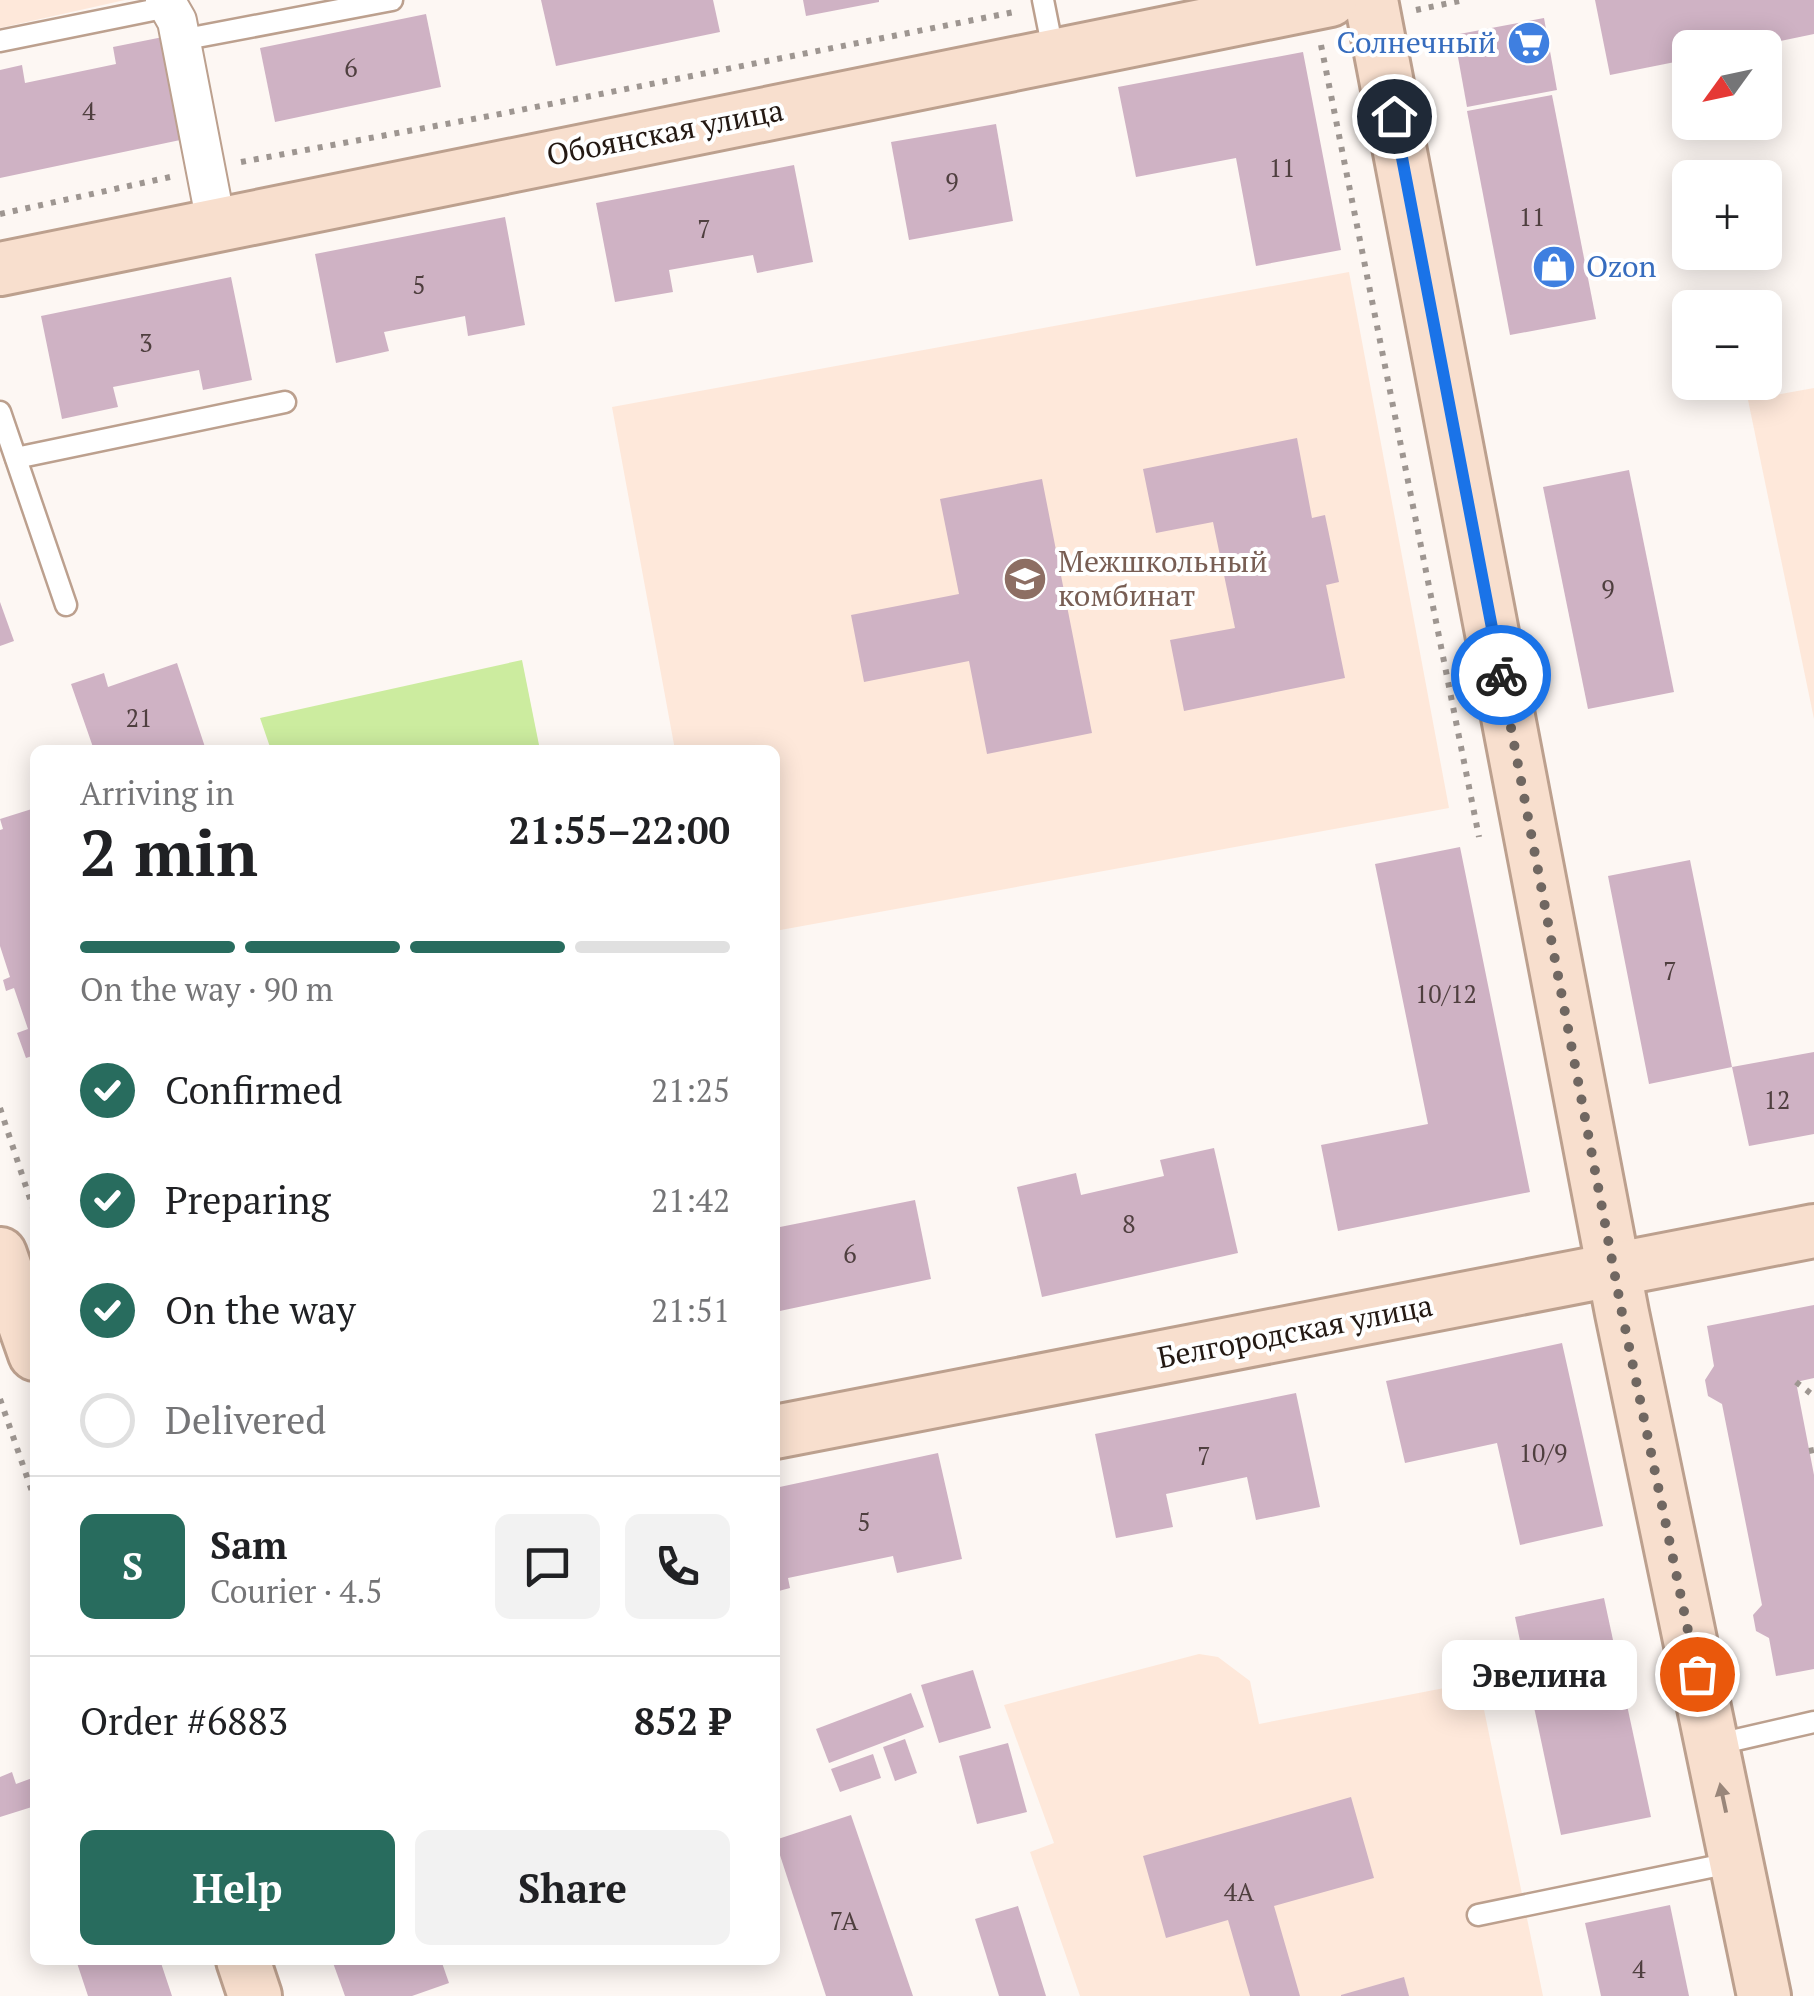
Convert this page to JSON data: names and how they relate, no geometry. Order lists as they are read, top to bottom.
{
  "streets": {
    "street": ["Обоянская улица", "Белгородская улица"]
  },
  "places": {
    "supermarket": ["Солнечный"],
    "shop": ["Ozon"],
    "school or university": ["Межшкольный комбинат"],
    "other": ["Эвелина"]
  },
  "house_numbers": [
    "6",
    "4",
    "11",
    "9",
    "11",
    "7",
    "5",
    "3",
    "9",
    "21",
    "7",
    "10/12",
    "12",
    "8",
    "6",
    "10/9",
    "7",
    "5",
    "4А",
    "7А",
    "4"
  ],
  "north": "bottom left",
  "page": {
    "map_buttons": ["+", "−"],
    "heading": ["2 min", "Arriving in", "21:55–22:00"],
    "panel": [
      "Sam",
      "Courier · 4.5",
      "Order #6883",
      "852 ₽"
    ],
    "bar": "On the way · 90 m",
    "list": [
      ["Confirmed", "21:25"],
      ["Preparing", "21:42"],
      ["On the way", "21:51"],
      "Delivered"
    ],
    "round": "S",
    "bubble": "Эвелина",
    "buttons": ["Help", "Share"]
  }
}
